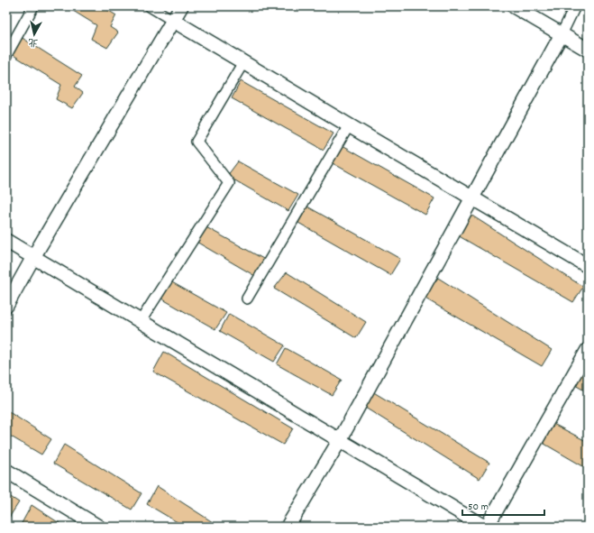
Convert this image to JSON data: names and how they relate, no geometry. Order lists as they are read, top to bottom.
{
  "scale_bar": "50 m",
  "north": "bottom"
}
